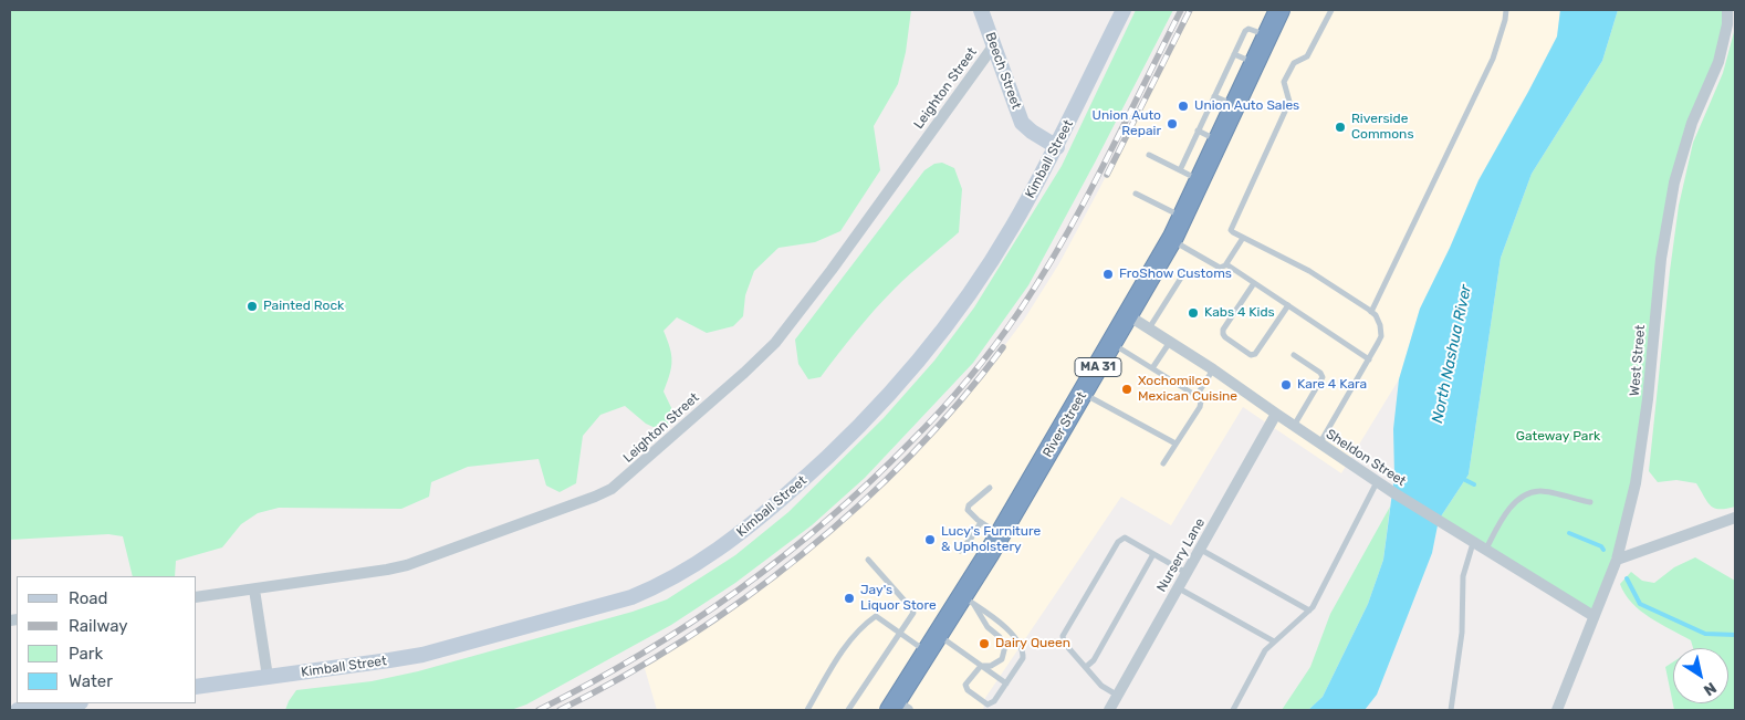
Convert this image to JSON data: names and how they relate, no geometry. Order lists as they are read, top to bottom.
{
  "streets": {
    "highway": ["MA 31", "River Street"],
    "main road": ["Beech Street", "Kimball Street"],
    "street": [
      "Leighton Street",
      "West Street",
      "Sheldon Street",
      "Nursery Lane"
    ]
  },
  "crossings": [
    ["Beech Street", "Leighton Street"],
    ["Beech Street", "Kimball Street"],
    ["West Street", "Sheldon Street"],
    ["River Street", "Sheldon Street"],
    ["Sheldon Street", "Nursery Lane"]
  ],
  "water": ["North Nashua River"],
  "parks": ["Gateway Park"],
  "places": [
    "Union Auto Sales",
    "Union Auto Repair",
    "Riverside Commons",
    "FroShow Customs",
    "Painted Rock",
    "Kabs 4 Kids",
    "Kare 4 Kara",
    "Xochomilco Mexican Cuisine",
    "Lucy's Furniture & Upholstery",
    "Jay's Liquor Store",
    "Dairy Queen"
  ],
  "legend": [
    "Road",
    "Railway",
    "Park",
    "Water"
  ],
  "north": "bottom right"
}
